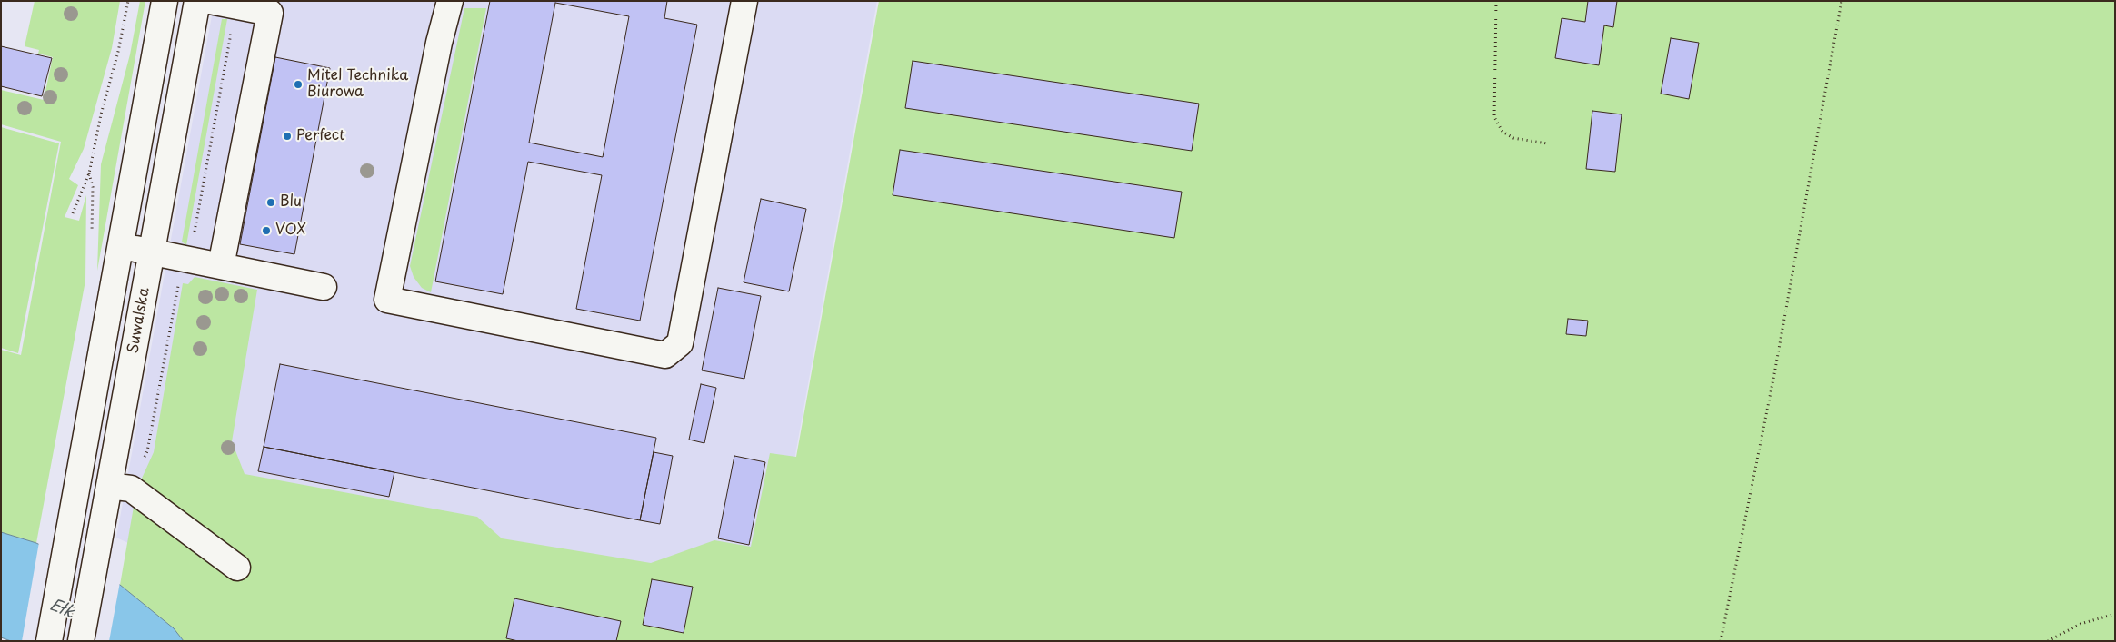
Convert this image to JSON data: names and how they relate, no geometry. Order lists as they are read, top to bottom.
{
  "streets": {
    "street": ["Suwalska"]
  },
  "water": ["Ełk"],
  "places": [
    "Mitel Technika Biurowa",
    "Perfect",
    "Blu",
    "VOX"
  ]
}
